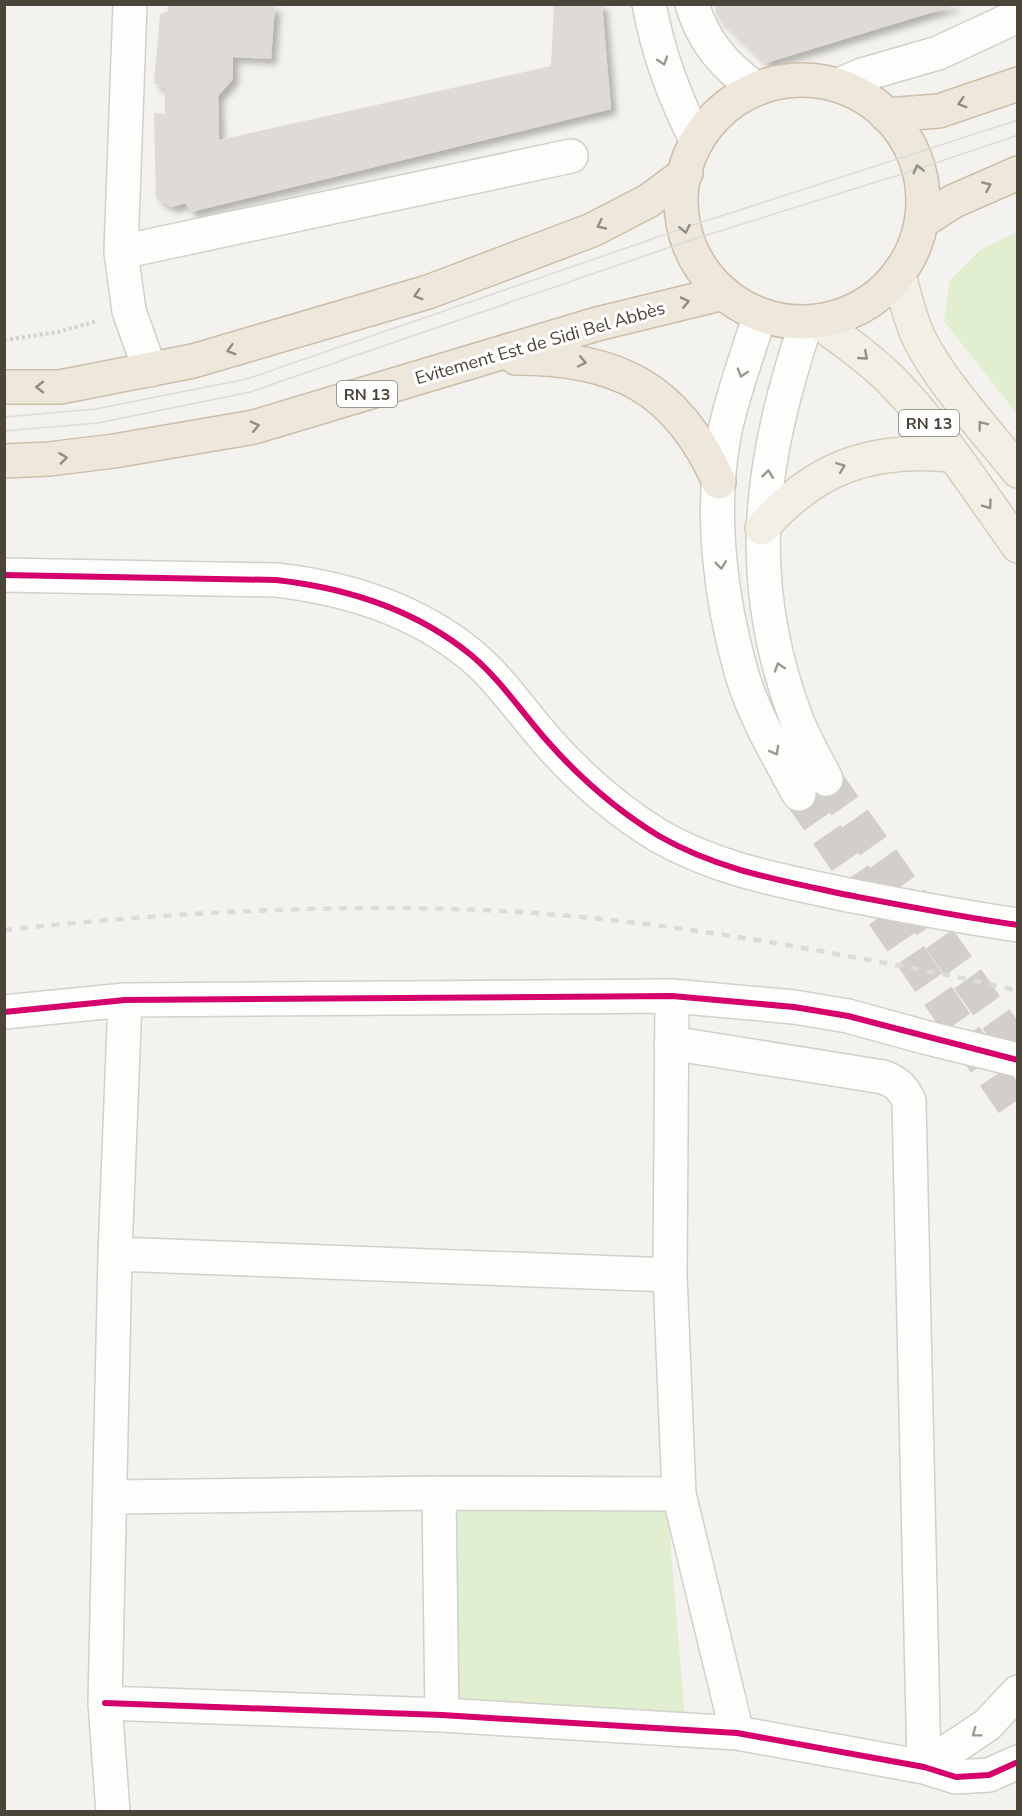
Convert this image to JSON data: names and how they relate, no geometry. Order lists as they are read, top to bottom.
{
  "streets": {
    "highway": ["Evitement Est de Sidi Bel Abbès", "RN 13"]
  }
}
